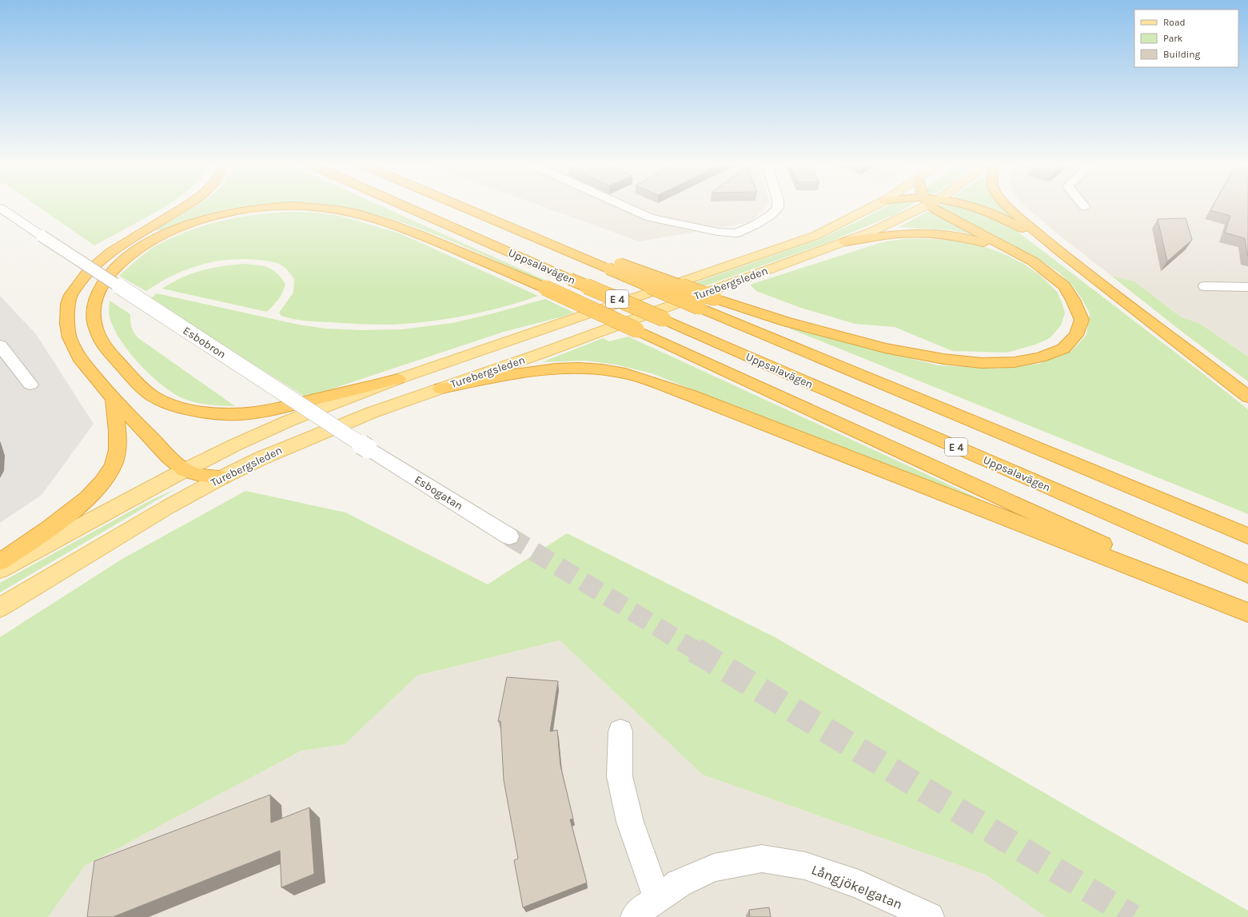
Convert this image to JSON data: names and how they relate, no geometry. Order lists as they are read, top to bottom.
{
  "streets": {
    "highway": ["Uppsalavägen", "E 4"],
    "main road": ["Turebergsleden"],
    "street": ["Esbobron", "Esbogatan", "Långjökelgatan"]
  },
  "crossings": [
    ["Esbobron", "Esbogatan"]
  ],
  "legend": ["Road", "Park", "Building"]
}
